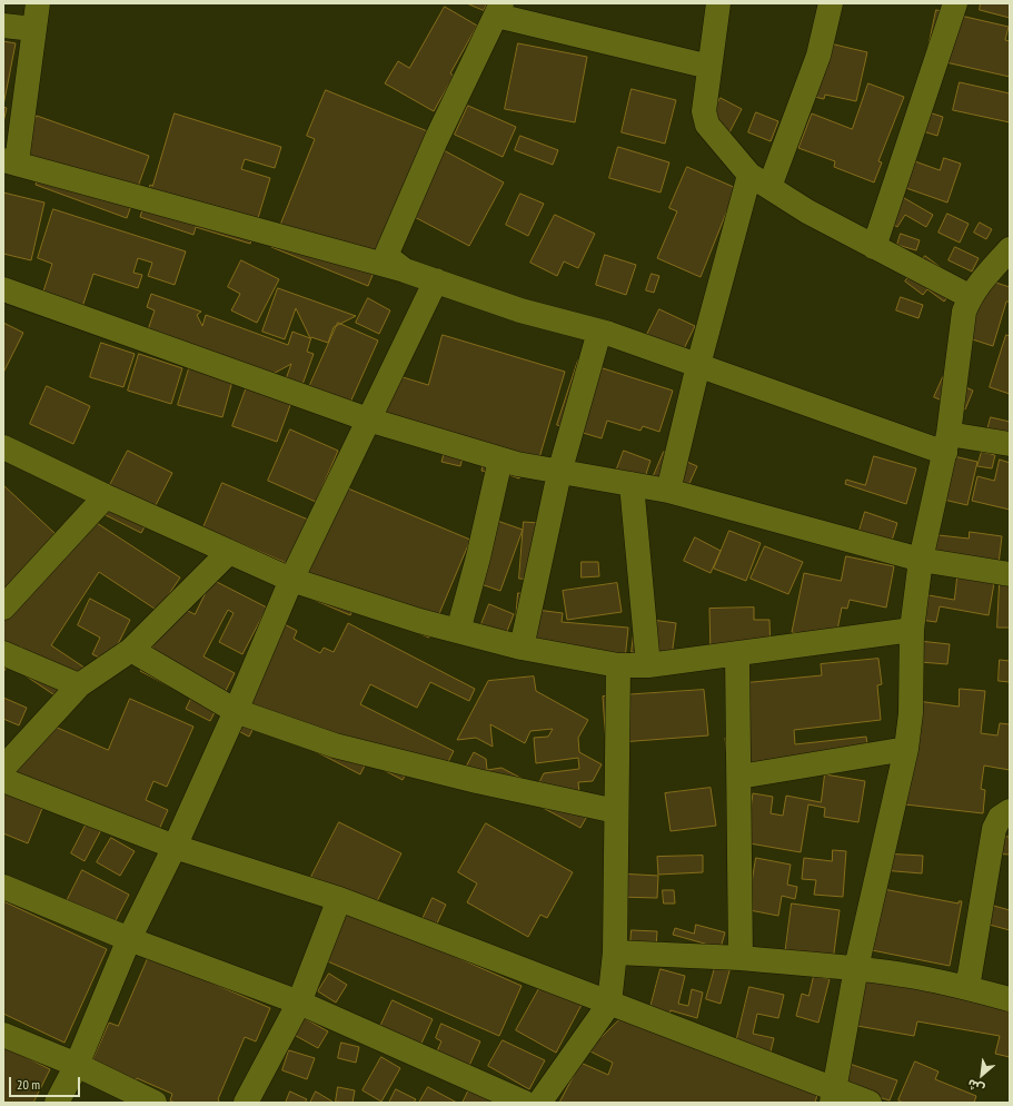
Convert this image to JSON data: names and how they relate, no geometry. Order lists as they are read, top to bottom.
{
  "scale_bar": "20 m",
  "north": "bottom left"
}
